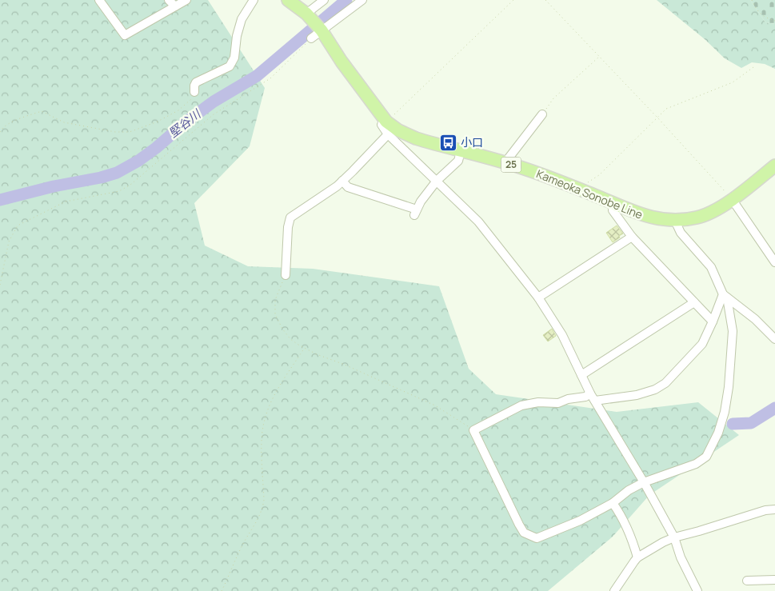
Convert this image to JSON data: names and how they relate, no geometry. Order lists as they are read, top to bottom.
{
  "streets": {
    "main road": ["25", "Kameoka Sonobe Line"]
  },
  "water": ["堅谷川"],
  "places": {
    "bus stop": ["小口"]
  }
}
